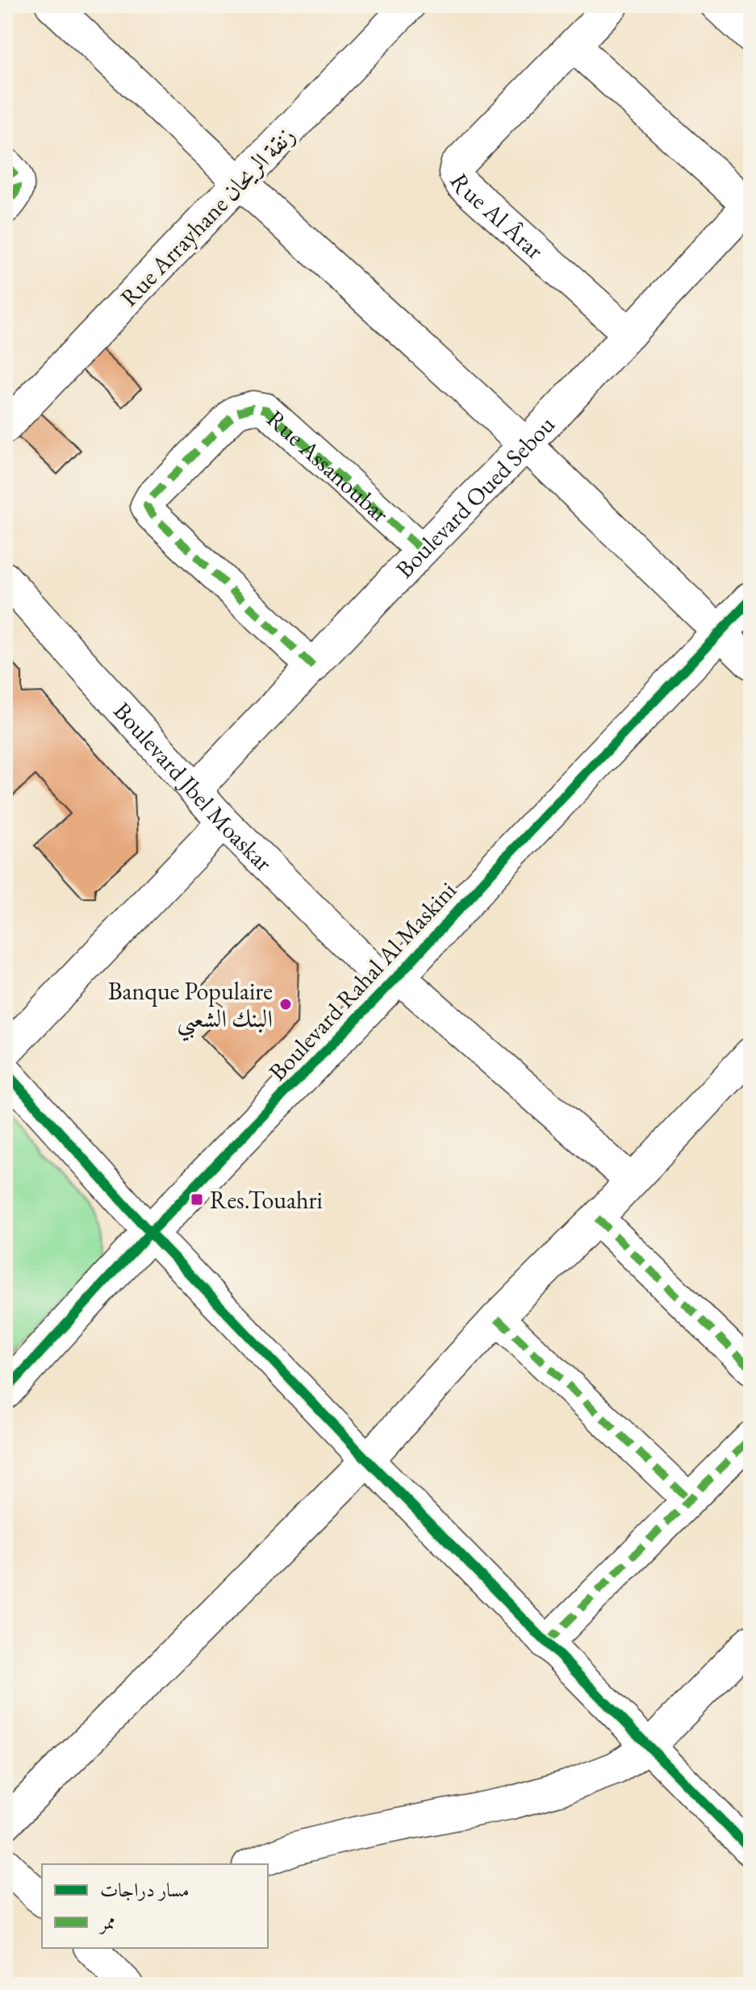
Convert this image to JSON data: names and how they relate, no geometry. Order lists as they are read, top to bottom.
{
  "streets": {
    "street": [
      "Rue Al Ârar",
      "Rue Arrayhane زنقة الريحان",
      "Rue Assanoubar",
      "Boulevard Oued Sebou",
      "Boulevard Jbel Moaskar",
      "Boulevard Rahal Al Maskini"
    ]
  },
  "crossings": [
    ["Rue Al Ârar", "Boulevard Oued Sebou"],
    ["Rue Assanoubar", "Boulevard Oued Sebou"],
    ["Boulevard Oued Sebou", "Boulevard Jbel Moaskar"],
    ["Boulevard Jbel Moaskar", "Boulevard Rahal Al Maskini"]
  ],
  "places": {
    "other": ["Banque Populaire البنك الشعبي"],
    "transit": ["Res.Touahri"]
  },
  "legend": ["مسار دراجات", "ممر"]
}
